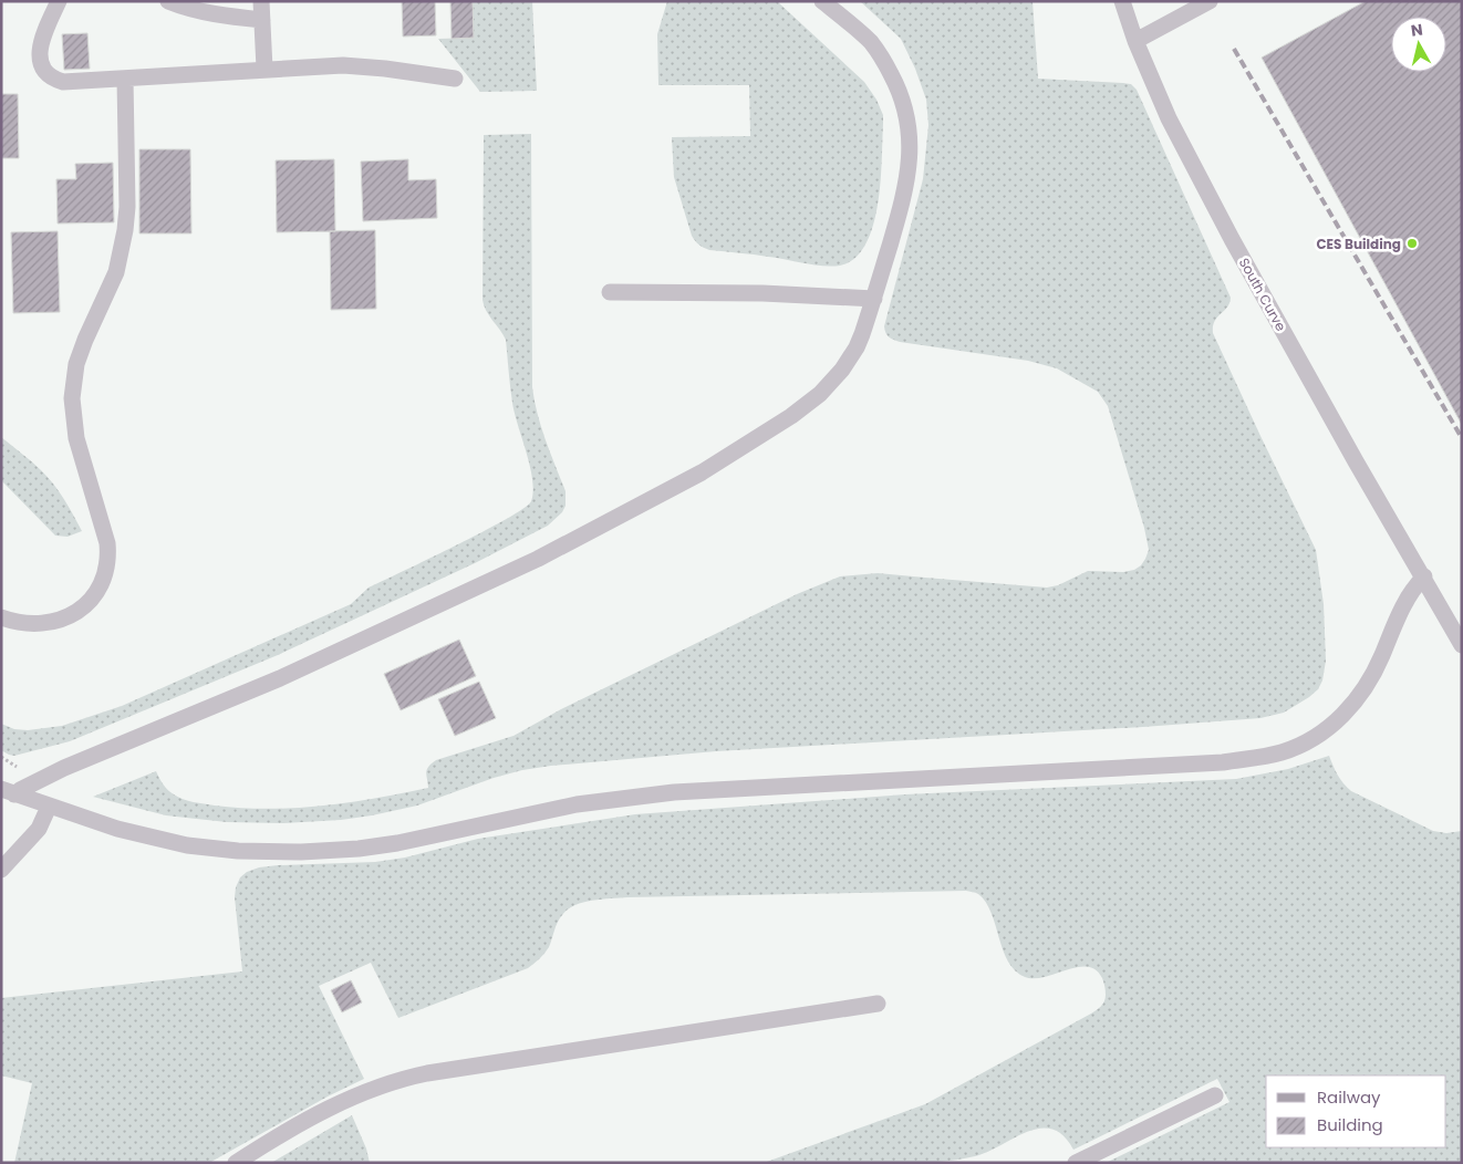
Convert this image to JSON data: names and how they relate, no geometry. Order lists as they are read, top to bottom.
{
  "streets": {
    "lane": ["South Curve"]
  },
  "places": ["CES Building"],
  "legend": ["Railway", "Building"],
  "north": "top"
}
